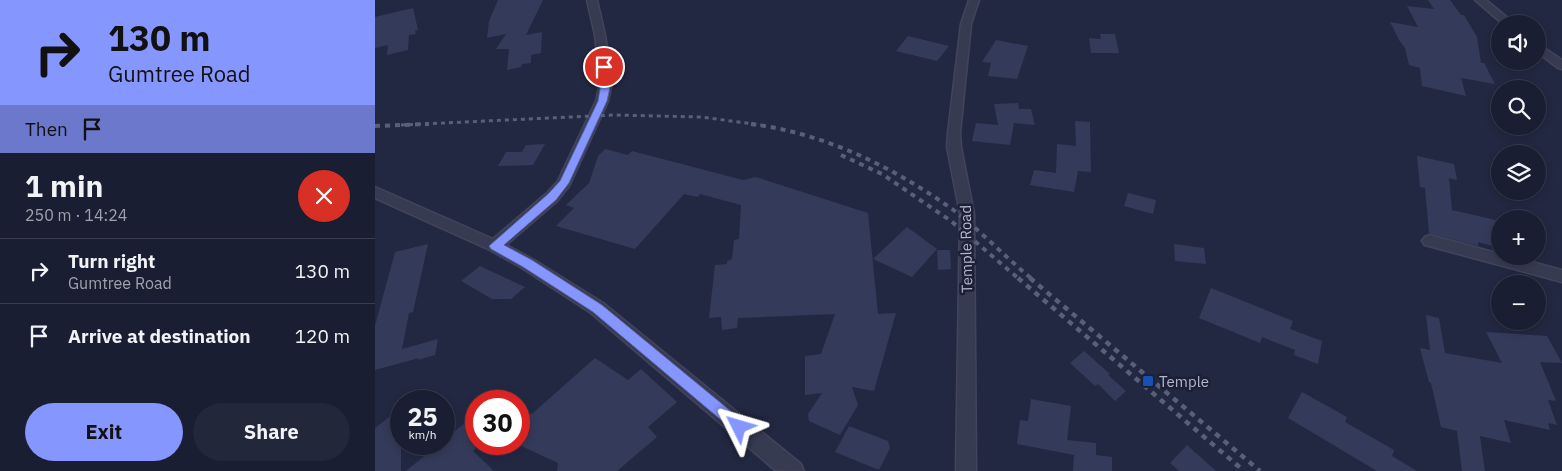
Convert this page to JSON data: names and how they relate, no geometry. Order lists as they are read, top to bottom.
{
  "streets": {
    "street": ["Temple Road"]
  },
  "places": {
    "transit": ["Temple"]
  },
  "page": {
    "turn": ["130 m", "Gumtree Road"],
    "map_buttons": ["+", "−"],
    "then": "Then",
    "heading": ["1 min", "250 m · 14:24"],
    "list": [
      {
        "name": "Turn right",
        "note": "Gumtree Road",
        "value": "130 m"
      },
      {
        "name": "Arrive at destination",
        "value": "120 m"
      }
    ],
    "speed": "25 km/h",
    "limit": "30",
    "buttons": ["Exit", "Share"]
  }
}
